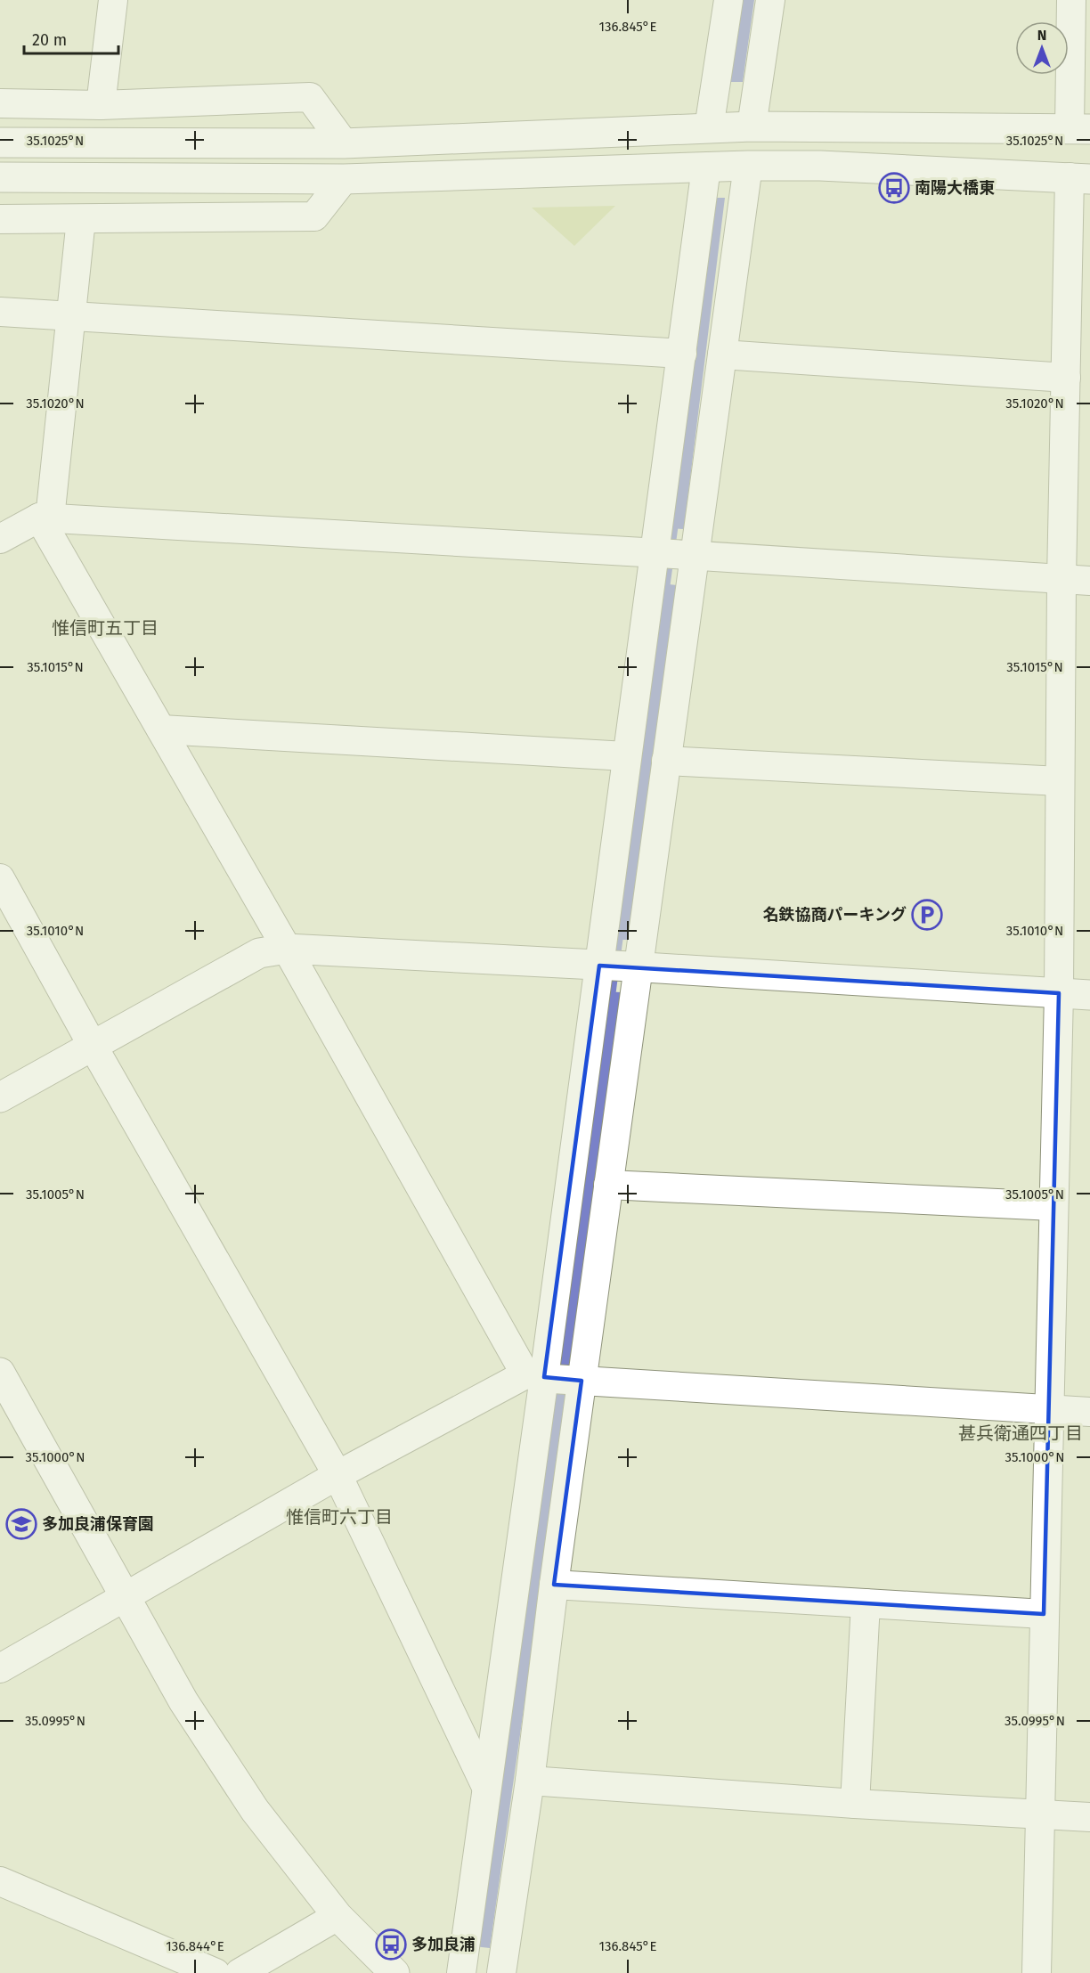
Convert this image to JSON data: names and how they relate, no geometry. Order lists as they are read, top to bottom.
{
  "districts": ["惟信町五丁目", "甚兵衛通四丁目", "惟信町六丁目"],
  "places": {
    "bus stop": ["南陽大橋東", "多加良浦"],
    "parking": ["名鉄協商パーキング"],
    "school or university": ["多加良浦保育園"]
  },
  "scale_bar": "20 m",
  "north": "top",
  "coordinates": [
    "136.845°E",
    "35.1025°N",
    "35.1020°N",
    "35.1015°N",
    "35.1010°N",
    "35.1005°N",
    "35.1000°N",
    "35.0995°N",
    "136.844°E"
  ]
}
